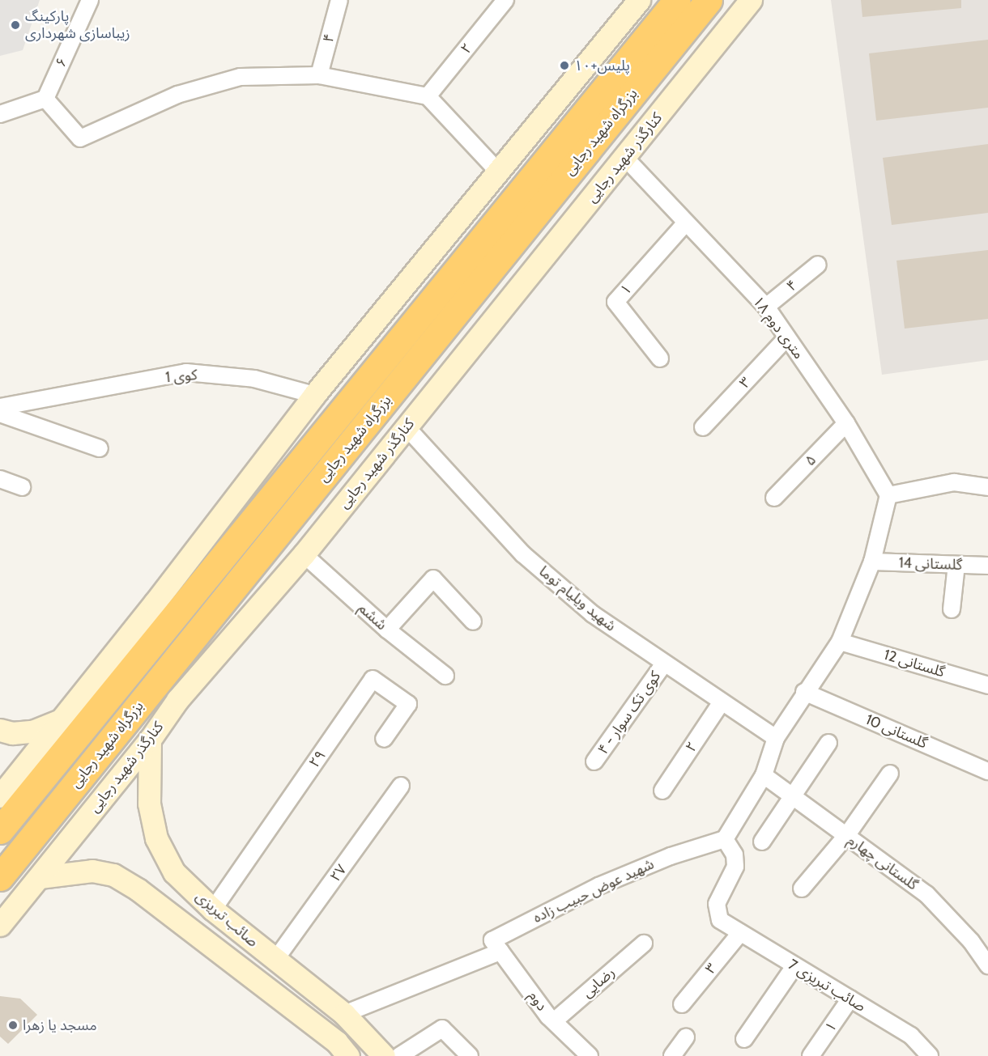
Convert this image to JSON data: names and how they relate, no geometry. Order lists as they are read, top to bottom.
{
  "streets": {
    "highway": ["بزرگراه شهید رجایی"],
    "main road": ["کنارگذر شهید رجایی", "صائب تبریزی"],
    "street": [
      "۴",
      "۲",
      "۶",
      "۱",
      "۱۸ متری دوم",
      "کوی 1",
      "۳",
      "۵",
      "گلستانی 14",
      "شهید ویلیام توما",
      "ششم",
      "گلستانی 12",
      "۴ - کوی تک سوار",
      "گلستانی 10",
      "۲۹",
      "گلستانی چهارم",
      "۲۷",
      "شهید عوض حبیب زاده",
      "رضایی",
      "صائب تبریزی 7",
      "دوم"
    ]
  },
  "crossings": [
    ["۴", "۱۸ متری دوم"],
    ["۲", "شهید ویلیام توما"],
    ["کنارگذر شهید رجایی", "۱۸ متری دوم"],
    ["کنارگذر شهید رجایی", "شهید ویلیام توما"],
    ["کنارگذر شهید رجایی", "ششم"],
    ["کنارگذر شهید رجایی", "صائب تبریزی"],
    ["۱", "۱۸ متری دوم"],
    ["۱", "صائب تبریزی 7"],
    ["۱۸ متری دوم", "۳"],
    ["۱۸ متری دوم", "۵"],
    ["۳", "صائب تبریزی 7"],
    ["شهید ویلیام توما", "۴ - کوی تک سوار"],
    ["۲۹", "صائب تبریزی"],
    ["۲۷", "صائب تبریزی"],
    ["شهید عوض حبیب زاده", "صائب تبریزی"],
    ["شهید عوض حبیب زاده", "صائب تبریزی 7"],
    ["شهید عوض حبیب زاده", "دوم"],
    ["رضایی", "دوم"]
  ],
  "places": ["پارکینگ زیباسازی شهرداری", "پلیس+١٠", "مسجد یا زهرا"]
}
